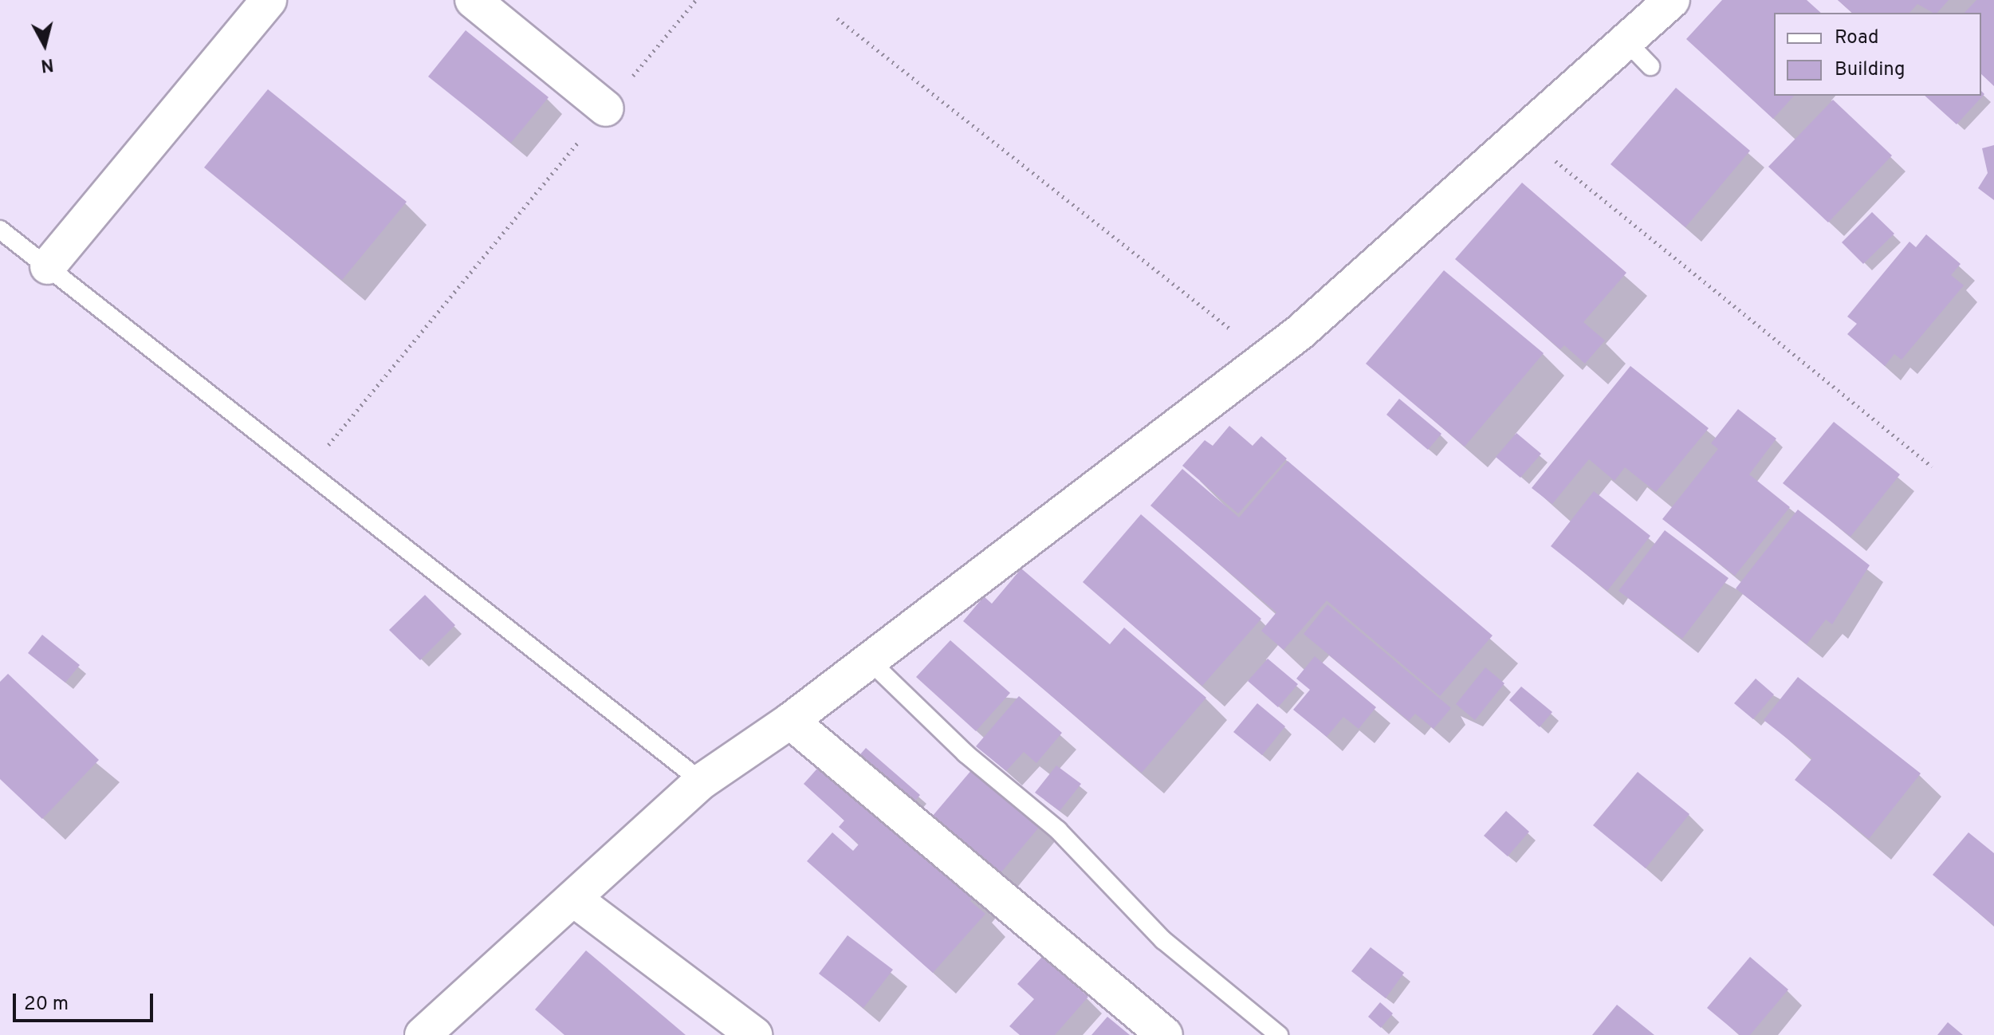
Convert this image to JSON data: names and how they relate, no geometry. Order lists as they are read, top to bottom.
{
  "legend": ["Road", "Building"],
  "scale_bar": "20 m",
  "north": "bottom"
}
